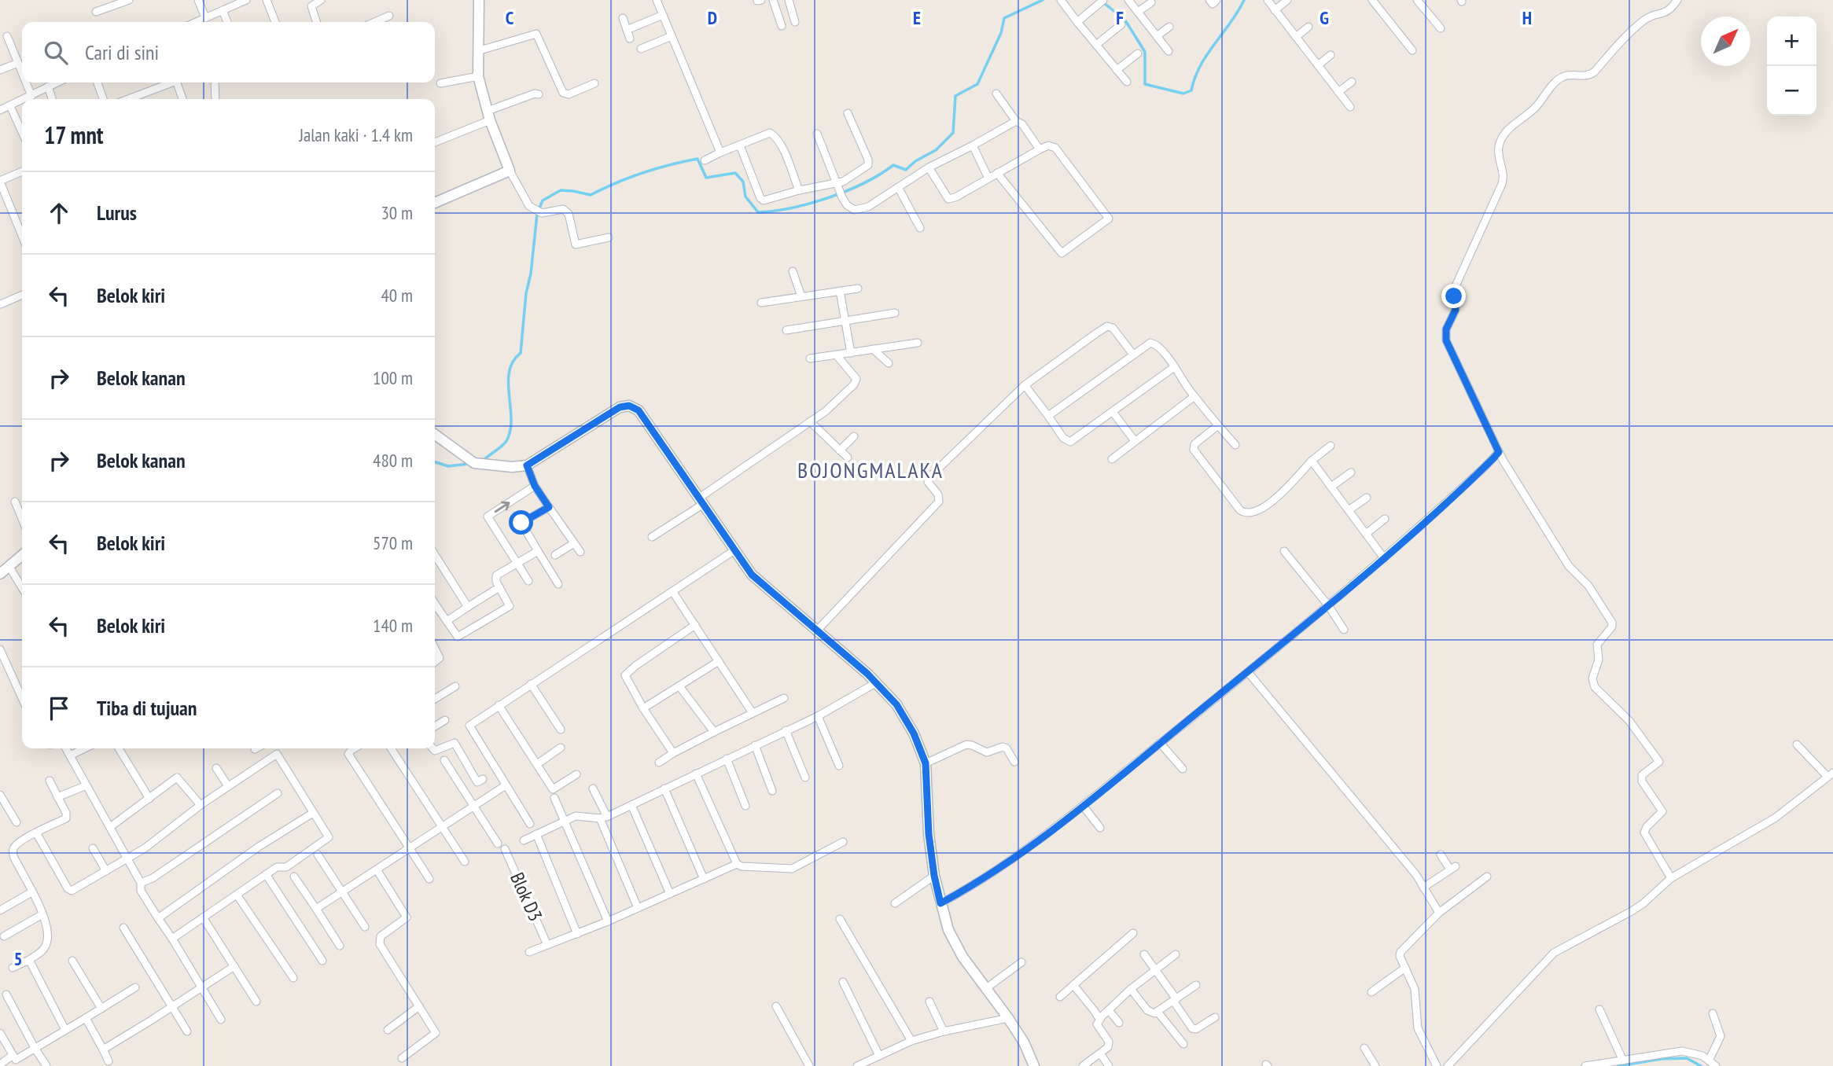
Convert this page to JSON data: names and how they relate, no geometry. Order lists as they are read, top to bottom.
{
  "streets": {
    "street": ["Blok D3"]
  },
  "districts": ["BOJONGMALAKA"],
  "north": "top right",
  "page": {
    "map_buttons": ["+", "−"],
    "search": "Cari di sini",
    "heading": ["17 mnt", "Jalan kaki · 1.4 km"],
    "list": [
      ["Lurus", "30 m"],
      ["Belok kiri", "40 m"],
      ["Belok kanan", "100 m"],
      ["Belok kanan", "480 m"],
      ["Belok kiri", "570 m"],
      ["Belok kiri", "140 m"],
      "Tiba di tujuan"
    ]
  },
  "grid": {
    "columns": [
      "C",
      "D",
      "E",
      "F",
      "G",
      "H"
    ],
    "rows": ["5"]
  }
}
